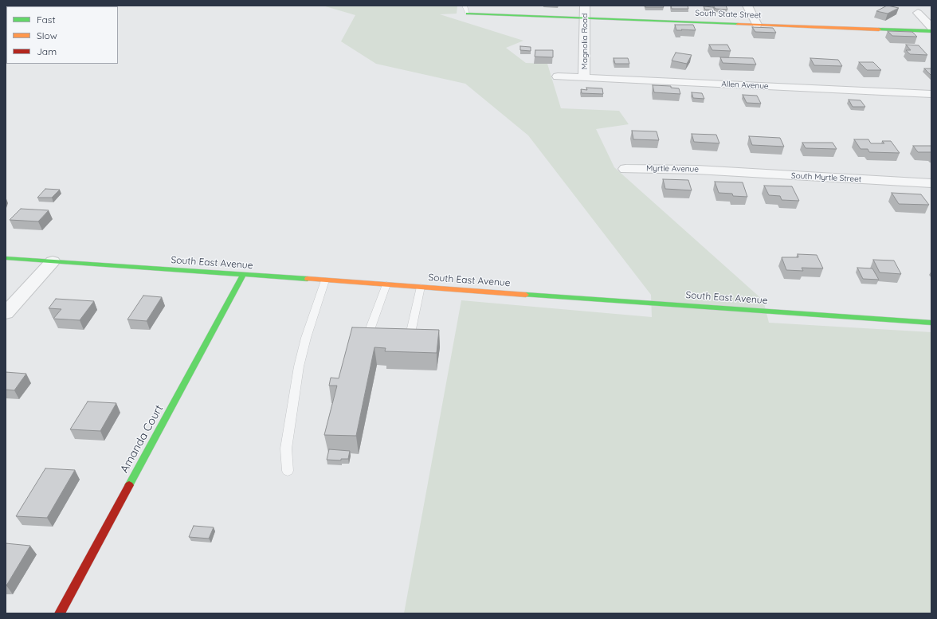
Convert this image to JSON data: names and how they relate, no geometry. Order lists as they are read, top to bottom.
{
  "streets": {
    "street": [
      "South State Street",
      "Magnolia Road",
      "Allen Avenue",
      "Myrtle Avenue",
      "South Myrtle Street",
      "South East Avenue",
      "Amanda Court"
    ]
  },
  "crossings": [
    ["South State Street", "Magnolia Road"],
    ["Magnolia Road", "Allen Avenue"],
    ["Myrtle Avenue", "South Myrtle Street"],
    ["South East Avenue", "Amanda Court"]
  ],
  "legend": ["Fast", "Slow", "Jam"]
}
